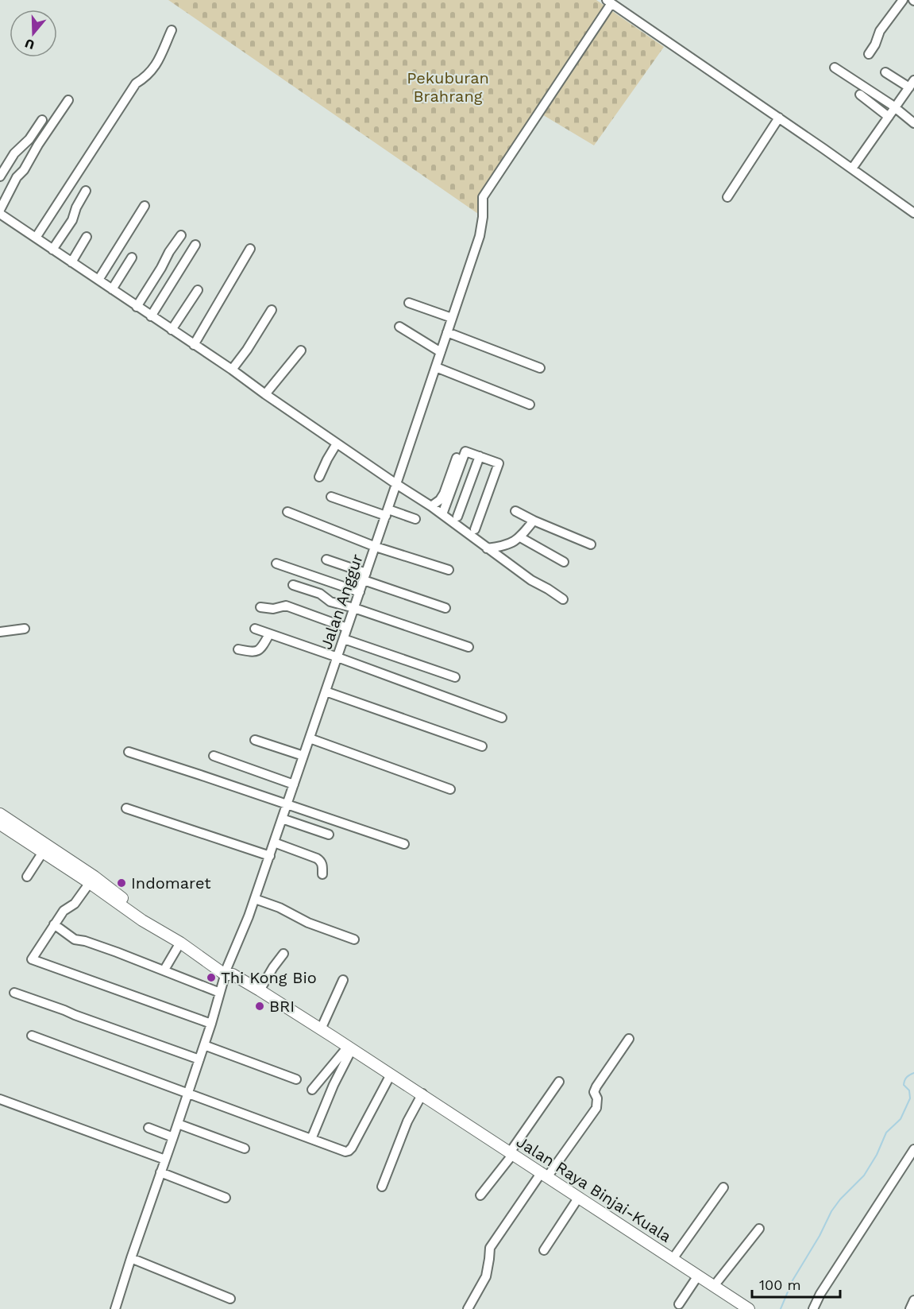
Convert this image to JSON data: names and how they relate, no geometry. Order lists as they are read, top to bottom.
{
  "streets": {
    "main road": ["Jalan Raya Binjai-Kuala"],
    "street": ["Jalan Anggur"]
  },
  "crossings": [
    ["Jalan Anggur", "Jalan Raya Binjai-Kuala"]
  ],
  "parks": ["Pekuburan Brahrang"],
  "places": ["Indomaret", "Thi Kong Bio", "BRI"],
  "scale_bar": "100 m",
  "north": "bottom"
}
